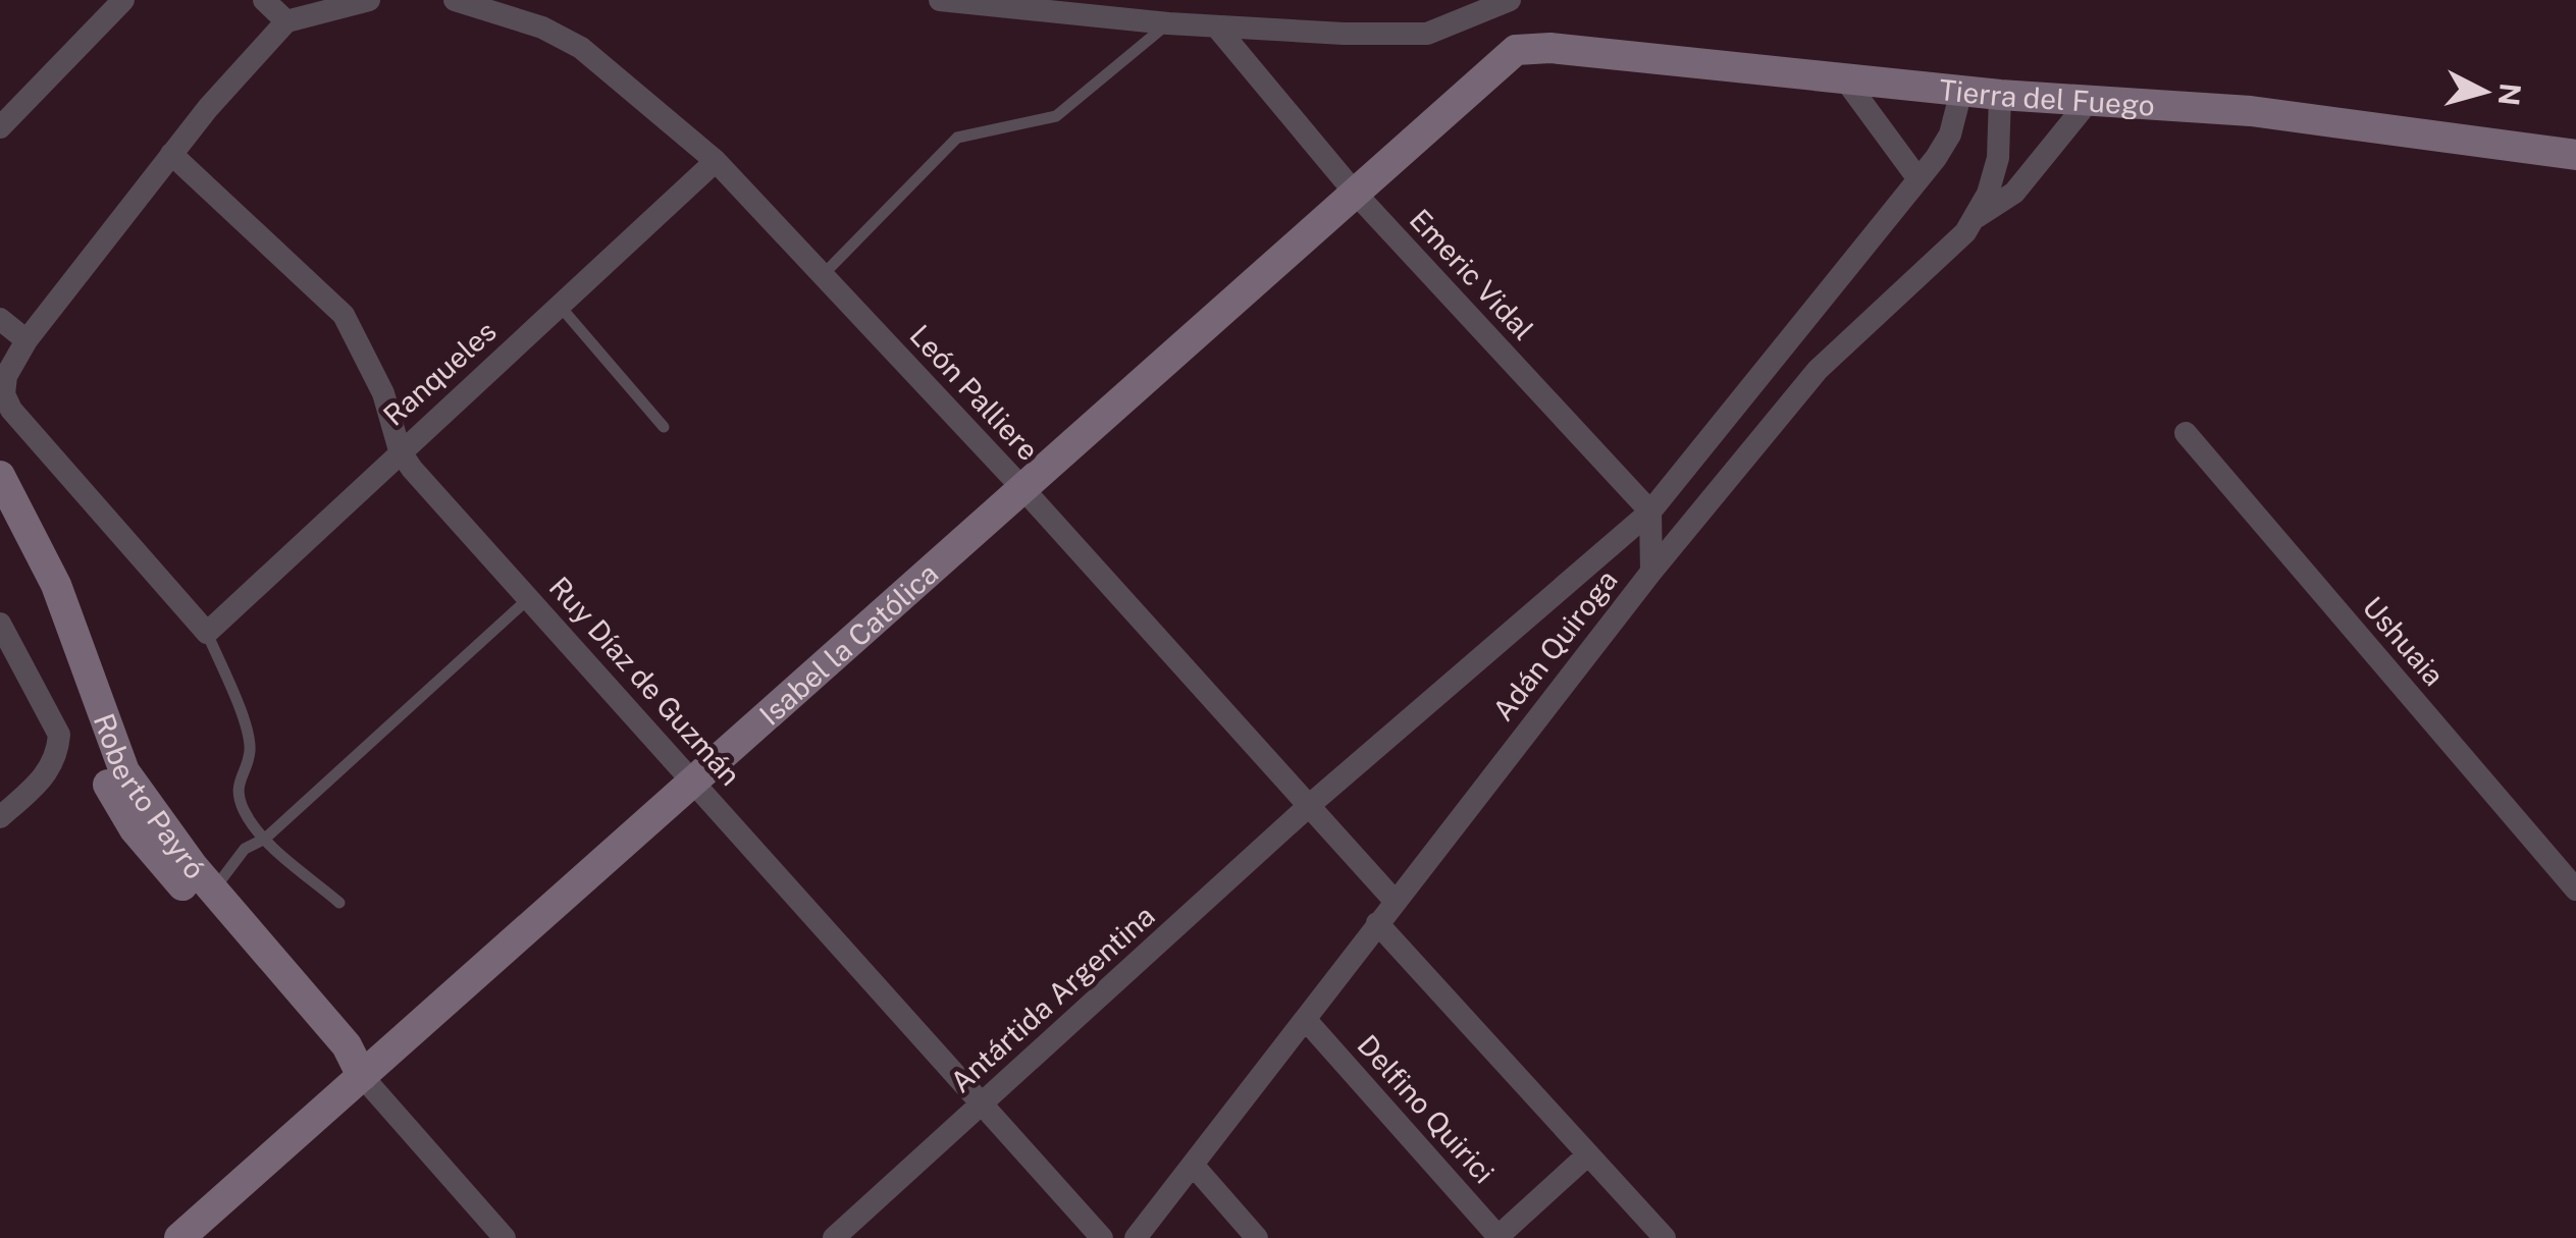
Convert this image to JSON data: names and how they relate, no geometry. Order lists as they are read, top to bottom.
{
  "streets": {
    "main road": ["Tierra del Fuego", "Isabel la Católica", "Roberto Payró"],
    "street": [
      "Emeric Vidal",
      "Ranqueles",
      "León Palliere",
      "Ushuaia",
      "Adán Quiroga",
      "Ruy Díaz de Guzmán",
      "Antártida Argentina",
      "Delfino Quirici"
    ]
  },
  "crossings": [
    ["Tierra del Fuego", "Isabel la Católica"],
    ["Tierra del Fuego", "Adán Quiroga"],
    ["Emeric Vidal", "Isabel la Católica"],
    ["Emeric Vidal", "Adán Quiroga"],
    ["Ranqueles", "León Palliere"],
    ["Ranqueles", "Ruy Díaz de Guzmán"],
    ["León Palliere", "Isabel la Católica"],
    ["León Palliere", "Adán Quiroga"],
    ["León Palliere", "Antártida Argentina"],
    ["Isabel la Católica", "Ruy Díaz de Guzmán"],
    ["Isabel la Católica", "Roberto Payró"],
    ["Adán Quiroga", "Antártida Argentina"],
    ["Adán Quiroga", "Delfino Quirici"],
    ["Ruy Díaz de Guzmán", "Antártida Argentina"]
  ],
  "north": "right"
}
